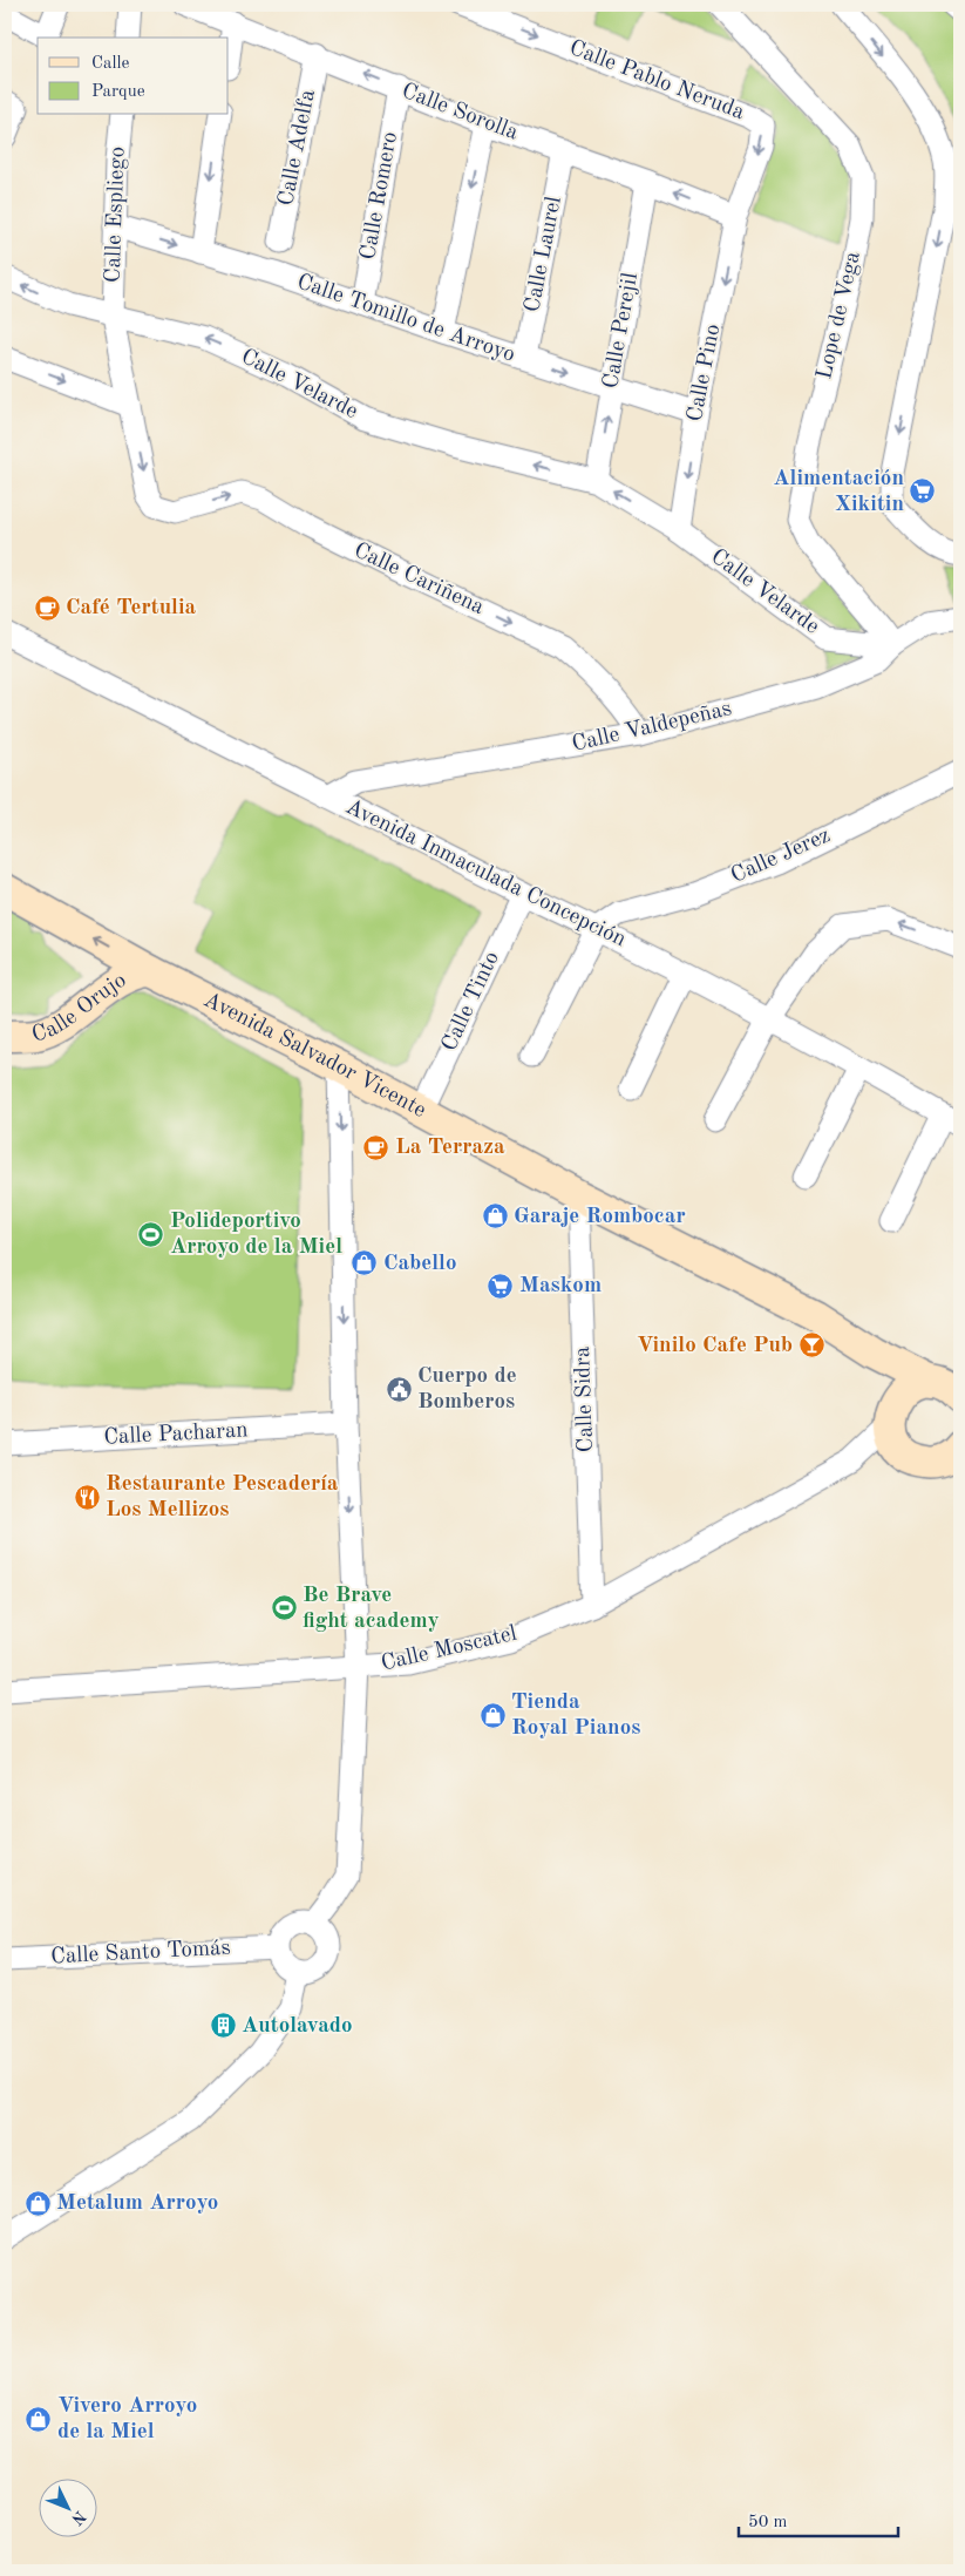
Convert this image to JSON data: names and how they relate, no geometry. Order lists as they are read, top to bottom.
{
  "streets": {
    "street": [
      "Calle Pablo Neruda",
      "Calle Sorolla",
      "Calle Adelfa",
      "Calle Romero",
      "Calle Espliego",
      "Calle Laurel",
      "Lope de Vega",
      "Calle Tomillo de Arroyo",
      "Calle Perejil",
      "Calle Pino",
      "Calle Velarde",
      "Calle Cariñena",
      "Calle Valdepeñas",
      "Calle Jerez",
      "Avenida Inmaculada Concepción",
      "Calle Tinto",
      "Calle Orujo",
      "Avenida Salvador Vicente",
      "Calle Sidra",
      "Calle Pacharan",
      "Calle Moscatel",
      "Calle Santo Tomás"
    ]
  },
  "crossings": [
    ["Calle Pablo Neruda", "Calle Sorolla"],
    ["Calle Pablo Neruda", "Calle Pino"],
    ["Calle Sorolla", "Calle Adelfa"],
    ["Calle Sorolla", "Calle Romero"],
    ["Calle Sorolla", "Calle Laurel"],
    ["Calle Sorolla", "Calle Perejil"],
    ["Calle Sorolla", "Calle Pino"],
    ["Calle Romero", "Calle Tomillo de Arroyo"],
    ["Calle Espliego", "Calle Tomillo de Arroyo"],
    ["Calle Espliego", "Calle Velarde"],
    ["Calle Espliego", "Calle Cariñena"],
    ["Calle Laurel", "Calle Tomillo de Arroyo"],
    ["Lope de Vega", "Calle Velarde"],
    ["Lope de Vega", "Calle Valdepeñas"],
    ["Calle Tomillo de Arroyo", "Calle Perejil"],
    ["Calle Tomillo de Arroyo", "Calle Pino"],
    ["Calle Perejil", "Calle Velarde"],
    ["Calle Pino", "Calle Velarde"],
    ["Calle Velarde", "Calle Valdepeñas"],
    ["Calle Cariñena", "Calle Valdepeñas"],
    ["Calle Valdepeñas", "Avenida Inmaculada Concepción"],
    ["Calle Jerez", "Avenida Inmaculada Concepción"],
    ["Avenida Inmaculada Concepción", "Calle Tinto"],
    ["Calle Tinto", "Avenida Salvador Vicente"],
    ["Calle Orujo", "Avenida Salvador Vicente"],
    ["Avenida Salvador Vicente", "Calle Sidra"],
    ["Avenida Salvador Vicente", "Calle Moscatel"],
    ["Calle Sidra", "Calle Moscatel"]
  ],
  "one_way": [
    "Calle Pablo Neruda",
    "Calle Pino",
    "Calle Velarde",
    "Calle Cariñena"
  ],
  "places": {
    "supermarket": ["Alimentación Xikitin", "Maskom"],
    "cafe": ["Café Tertulia", "La Terraza"],
    "shop": [
      "Garaje Rombocar",
      "Cabello",
      "Tienda Royal Pianos",
      "Metalum Arroyo",
      "Vivero Arroyo de la Miel"
    ],
    "sports": ["Polideportivo Arroyo de la Miel", "Be Brave fight academy"],
    "bar": ["Vinilo Cafe Pub"],
    "public building": ["Cuerpo de Bomberos"],
    "restaurant": ["Restaurante Pescadería Los Mellizos"],
    "building": ["Autolavado"]
  },
  "legend": ["Calle", "Parque"],
  "scale_bar": "50 m",
  "north": "bottom right"
}
